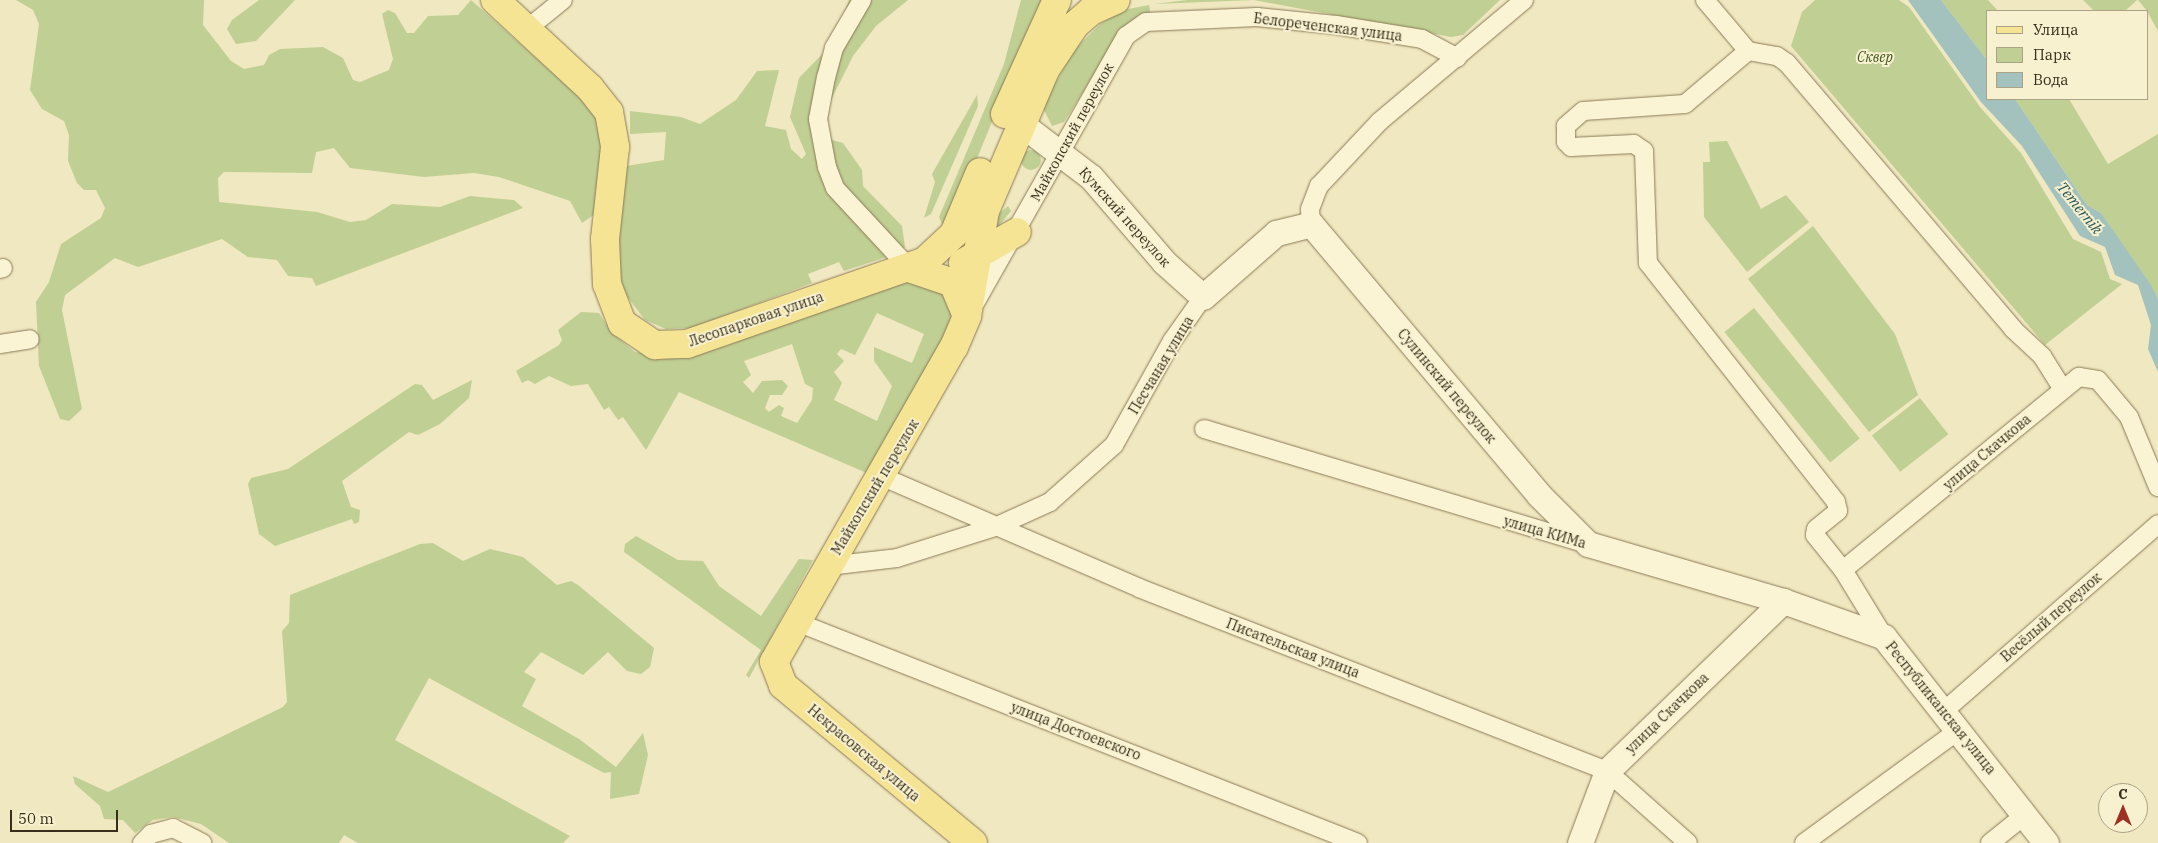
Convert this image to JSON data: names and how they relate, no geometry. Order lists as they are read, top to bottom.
{
  "streets": {
    "main road": ["Майкопский переулок", "Лесопарковая улица", "Некрасовская улица"],
    "street": [
      "Белореченская улица",
      "Кумский переулок",
      "Песчаная улица",
      "Сулинский переулок",
      "улица Скачкова",
      "улица КИМа",
      "Весёлый переулок",
      "Писательская улица",
      "Республиканская улица",
      "улица Достоевского"
    ]
  },
  "crossings": [
    ["Белореченская улица", "Майкопский переулок"],
    ["Майкопский переулок", "Кумский переулок"],
    ["Майкопский переулок", "Лесопарковая улица"],
    ["Майкопский переулок", "Песчаная улица"],
    ["Майкопский переулок", "Писательская улица"],
    ["Майкопский переулок", "улица Достоевского"],
    ["Майкопский переулок", "Некрасовская улица"],
    ["Кумский переулок", "Песчаная улица"],
    ["Песчаная улица", "Сулинский переулок"],
    ["Песчаная улица", "Писательская улица"],
    ["Сулинский переулок", "улица КИМа"],
    ["улица Скачкова", "улица КИМа"],
    ["улица Скачкова", "Писательская улица"],
    ["улица Скачкова", "Республиканская улица"],
    ["улица КИМа", "Республиканская улица"],
    ["Весёлый переулок", "Республиканская улица"]
  ],
  "water": ["Temernik"],
  "parks": ["Сквер"],
  "legend": ["Улица", "Парк", "Вода"],
  "scale_bar": "50 m",
  "north": "top"
}
